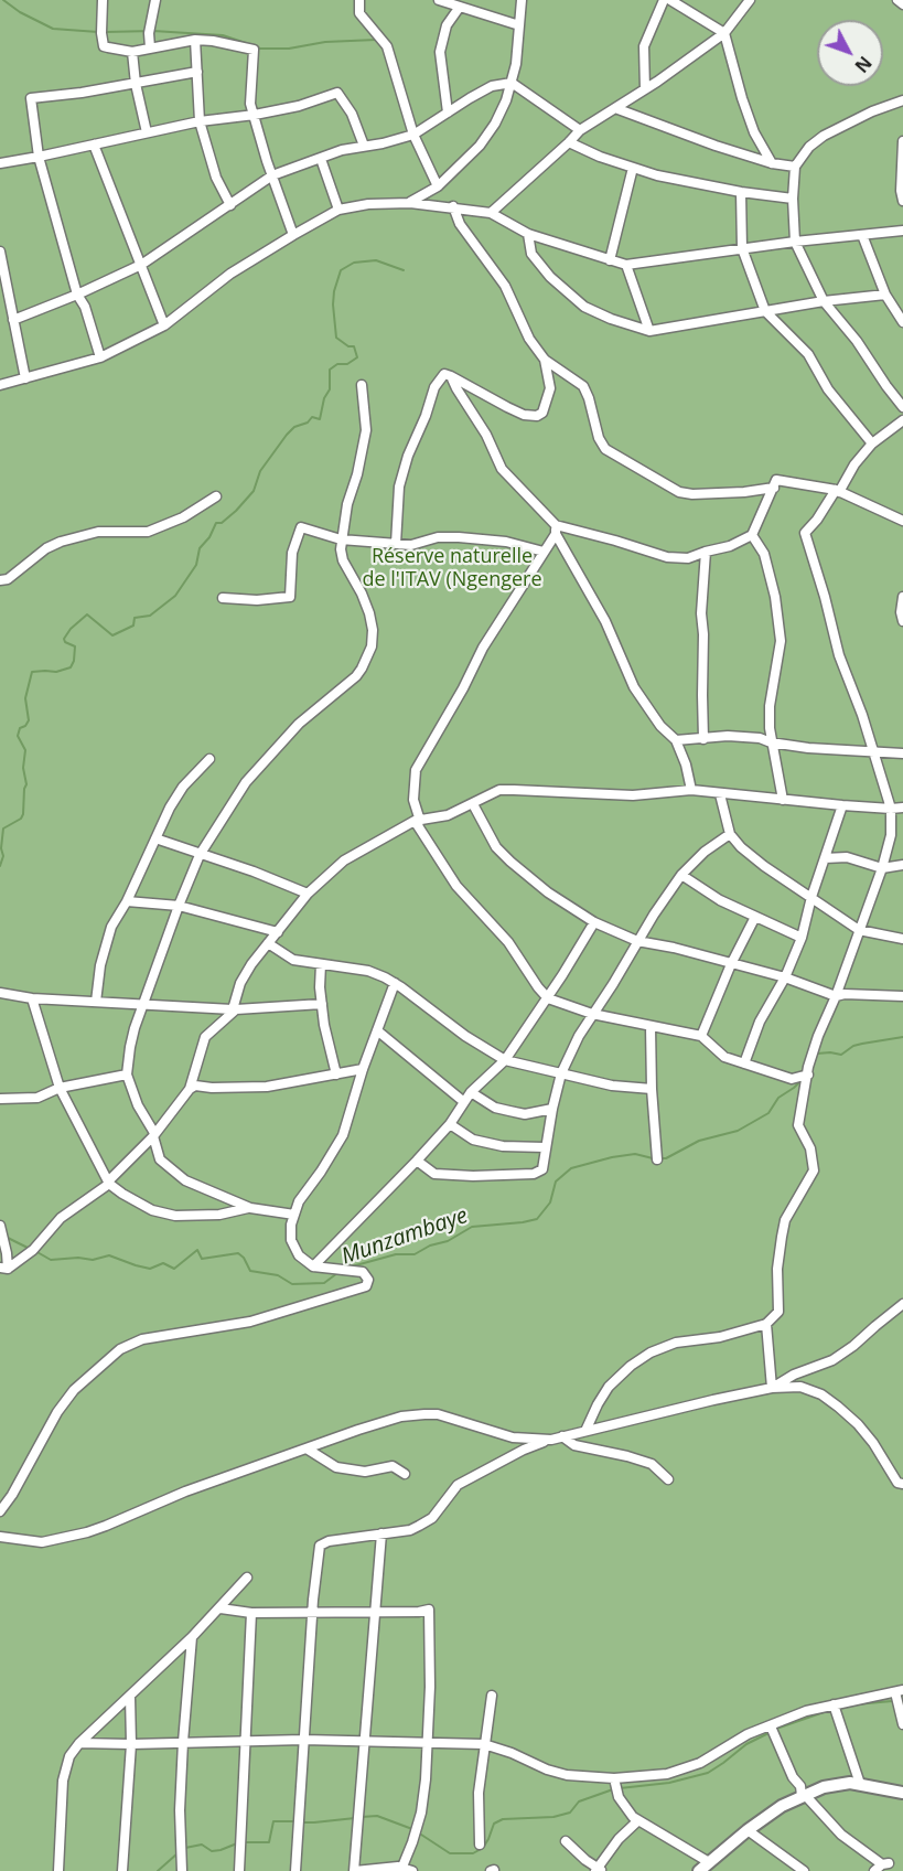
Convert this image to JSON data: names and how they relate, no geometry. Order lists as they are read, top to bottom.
{
  "water": ["Munzambaye"],
  "parks": ["Réserve naturelle de l'ITAV (Ngengere"],
  "north": "bottom right"
}
